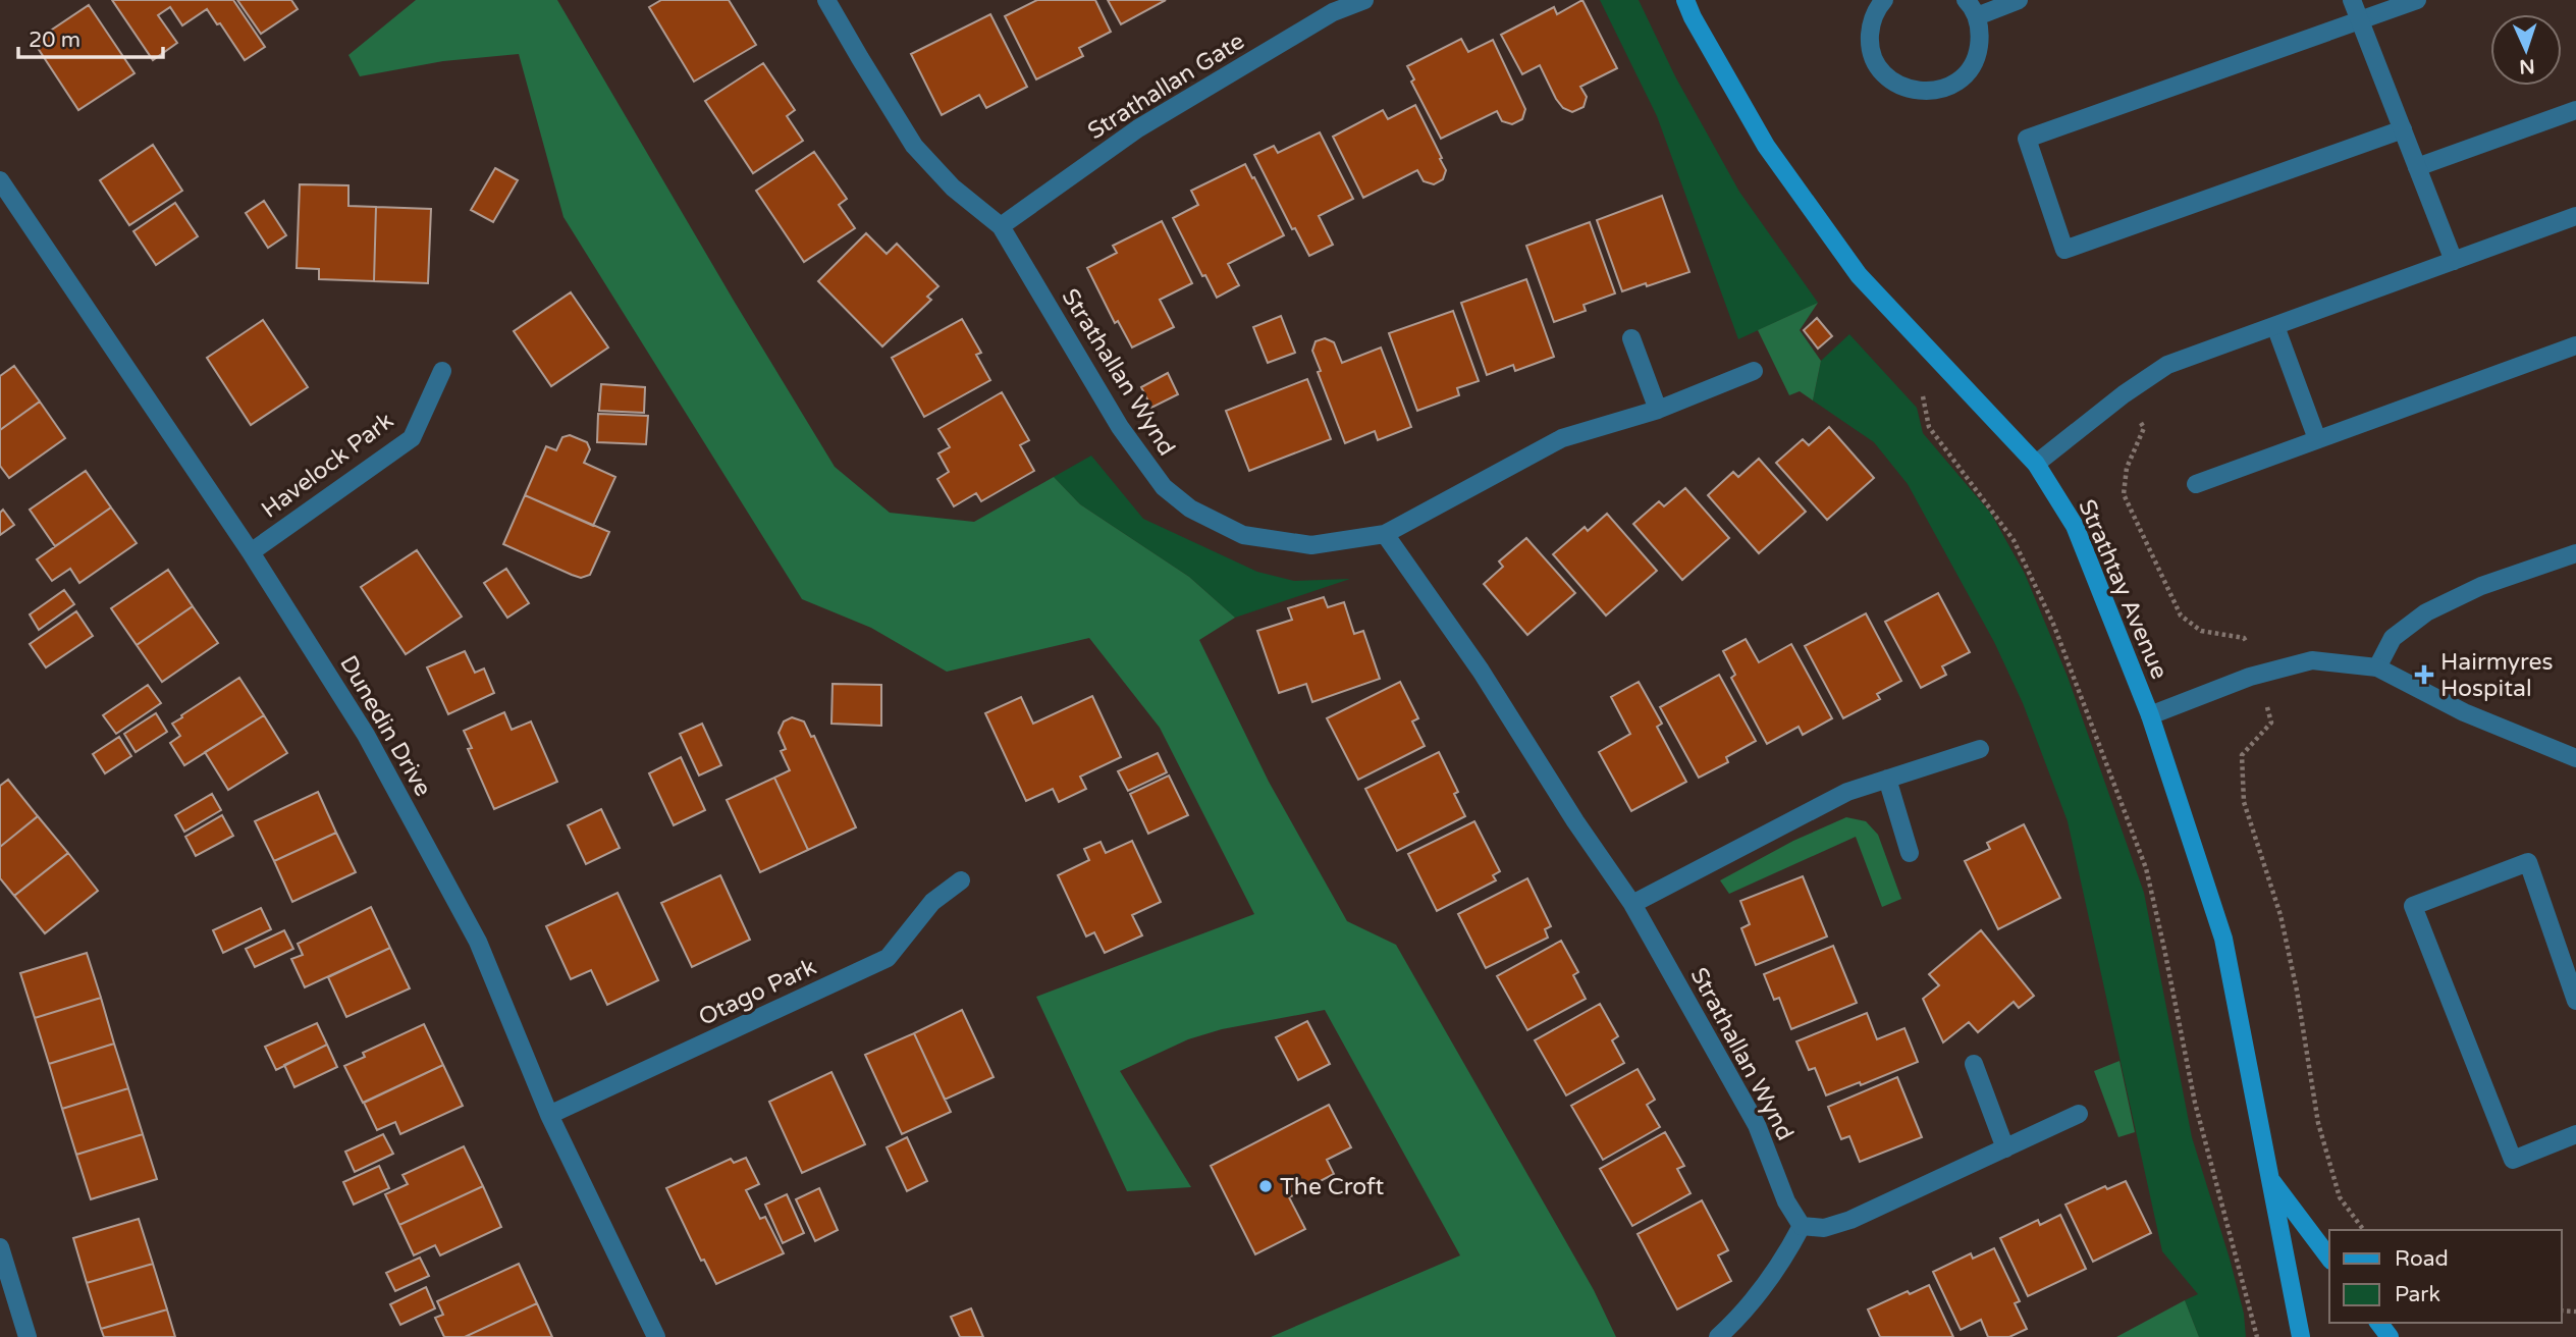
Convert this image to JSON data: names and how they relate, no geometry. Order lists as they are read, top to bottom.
{
  "streets": {
    "street": [
      "Strathallan Gate",
      "Strathallan Wynd",
      "Havelock Park",
      "Strathtay Avenue",
      "Dunedin Drive",
      "Otago Park"
    ]
  },
  "crossings": [
    ["Strathallan Gate", "Strathallan Wynd"],
    ["Havelock Park", "Dunedin Drive"],
    ["Dunedin Drive", "Otago Park"]
  ],
  "places": {
    "health": ["Hairmyres Hospital"],
    "other": ["The Croft"]
  },
  "legend": ["Road", "Park"],
  "scale_bar": "20 m",
  "north": "bottom"
}
